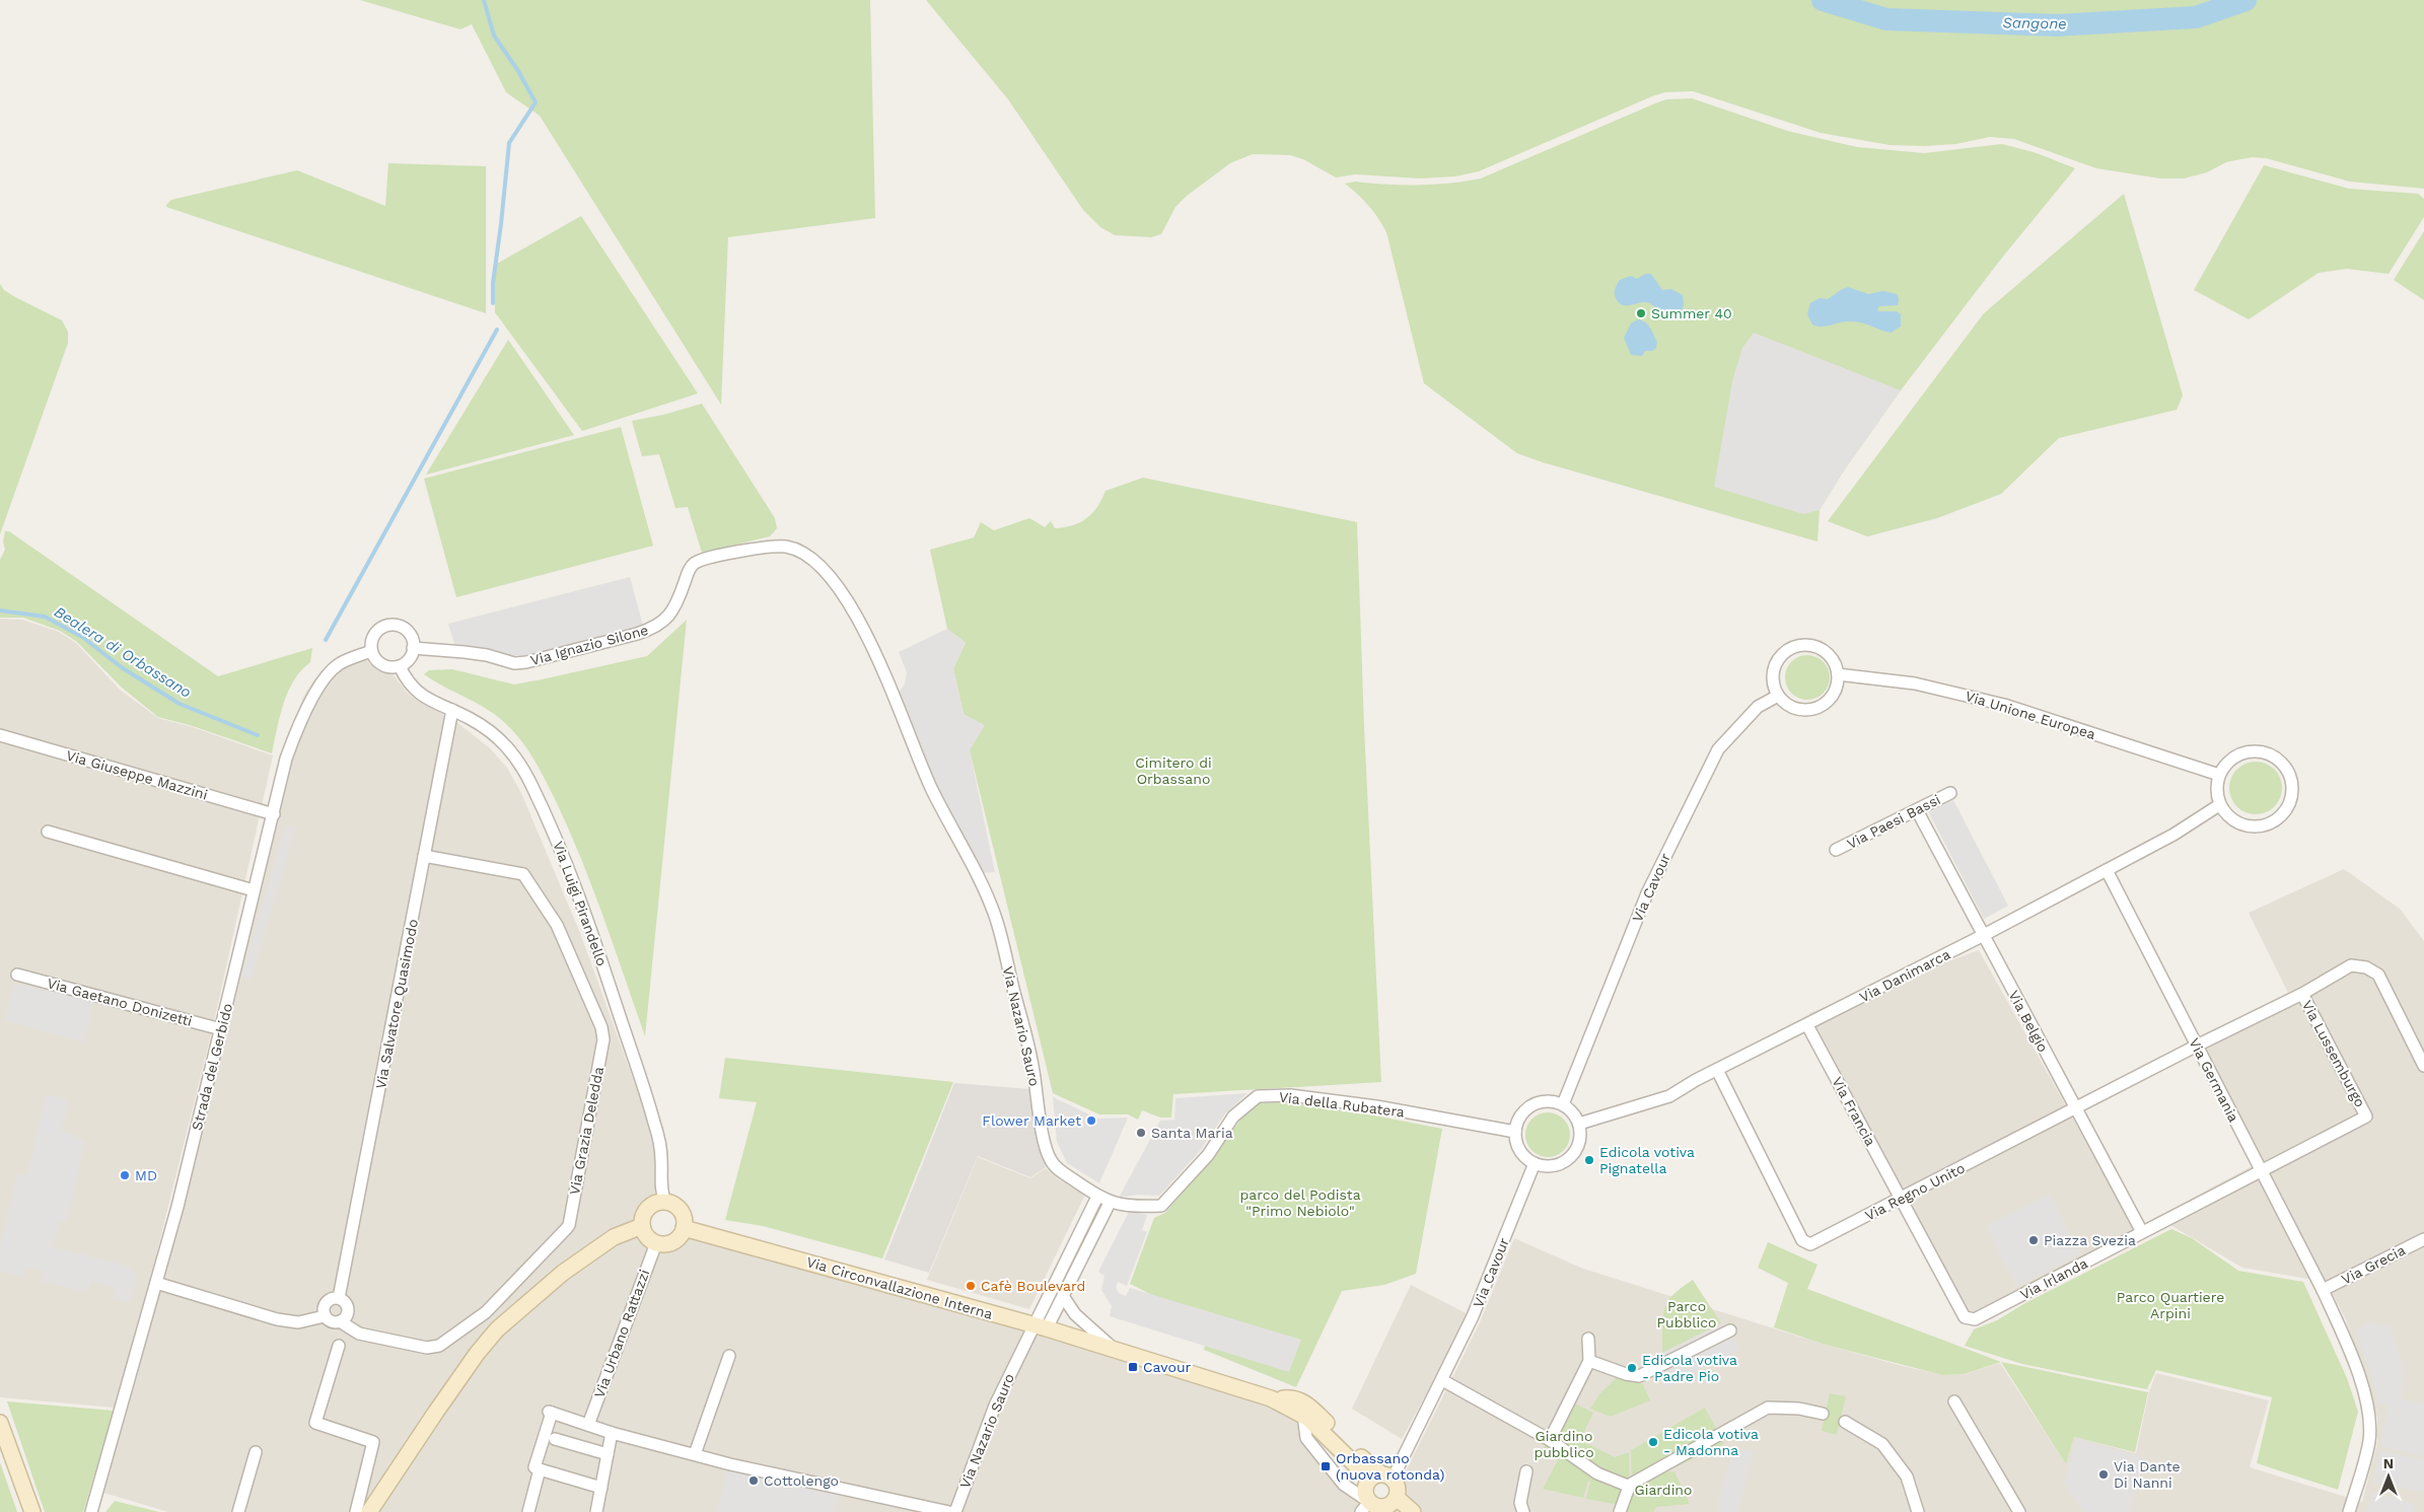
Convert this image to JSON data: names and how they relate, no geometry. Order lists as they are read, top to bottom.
{
  "streets": {
    "street": [
      "Via Ignazio Silone",
      "Via Unione Europea",
      "Via Giuseppe Mazzini",
      "Via Paesi Bassi",
      "Via Cavour",
      "Via Luigi Pirandello",
      "Via Danimarca",
      "Via Gaetano Donizetti",
      "Via Salvatore Quasimodo",
      "Via Belgio",
      "Via Nazario Sauro",
      "Via Lussemburgo",
      "Strada del Gerbido",
      "Via Germania",
      "Via della Rubatera",
      "Via Francia",
      "Via Grazia Deledda",
      "Via Regno Unito",
      "Via Grecia",
      "Via Irlanda",
      "Via Circonvallazione Interna",
      "Via Urbano Rattazzi"
    ]
  },
  "crossings": [
    ["Via Ignazio Silone", "Via Luigi Pirandello"],
    ["Via Ignazio Silone", "Via Nazario Sauro"],
    ["Via Ignazio Silone", "Strada del Gerbido"],
    ["Via Unione Europea", "Via Cavour"],
    ["Via Unione Europea", "Via Danimarca"],
    ["Via Giuseppe Mazzini", "Strada del Gerbido"],
    ["Via Paesi Bassi", "Via Belgio"],
    ["Via Cavour", "Via Danimarca"],
    ["Via Cavour", "Via della Rubatera"],
    ["Via Cavour", "Via Circonvallazione Interna"],
    ["Via Luigi Pirandello", "Via Salvatore Quasimodo"],
    ["Via Luigi Pirandello", "Strada del Gerbido"],
    ["Via Luigi Pirandello", "Via Circonvallazione Interna"],
    ["Via Luigi Pirandello", "Via Urbano Rattazzi"],
    ["Via Danimarca", "Via Belgio"],
    ["Via Danimarca", "Via Germania"],
    ["Via Danimarca", "Via della Rubatera"],
    ["Via Danimarca", "Via Francia"],
    ["Via Danimarca", "Via Regno Unito"],
    ["Via Gaetano Donizetti", "Strada del Gerbido"],
    ["Via Salvatore Quasimodo", "Via Grazia Deledda"],
    ["Via Belgio", "Via Regno Unito"],
    ["Via Belgio", "Via Irlanda"],
    ["Via Nazario Sauro", "Via della Rubatera"],
    ["Via Nazario Sauro", "Via Circonvallazione Interna"],
    ["Via Lussemburgo", "Via Germania"],
    ["Via Lussemburgo", "Via Regno Unito"],
    ["Via Lussemburgo", "Via Irlanda"],
    ["Via Germania", "Via Regno Unito"],
    ["Via Germania", "Via Grecia"],
    ["Via Germania", "Via Irlanda"],
    ["Via Francia", "Via Regno Unito"],
    ["Via Francia", "Via Irlanda"],
    ["Via Regno Unito", "Via Irlanda"],
    ["Via Circonvallazione Interna", "Via Urbano Rattazzi"]
  ],
  "water": ["Sangone", "Bealera di Orbassano"],
  "parks": [
    "Cimitero di Orbassano",
    "parco del Podista \"Primo Nebiolo\"",
    "Parco Quartiere Arpini",
    "Parco Pubblico",
    "Giardino pubblico",
    "Giardino"
  ],
  "places": {
    "other": [
      "Summer 40",
      "Flower Market",
      "Santa Maria",
      "Edicola votiva Pignatella",
      "MD",
      "Piazza Svezia",
      "Cafè Boulevard",
      "Edicola votiva - Padre Pio",
      "Edicola votiva - Madonna",
      "Via Dante Di Nanni",
      "Cottolengo"
    ],
    "transit": ["Cavour", "Orbassano (nuova rotonda)"]
  },
  "north": "top"
}
